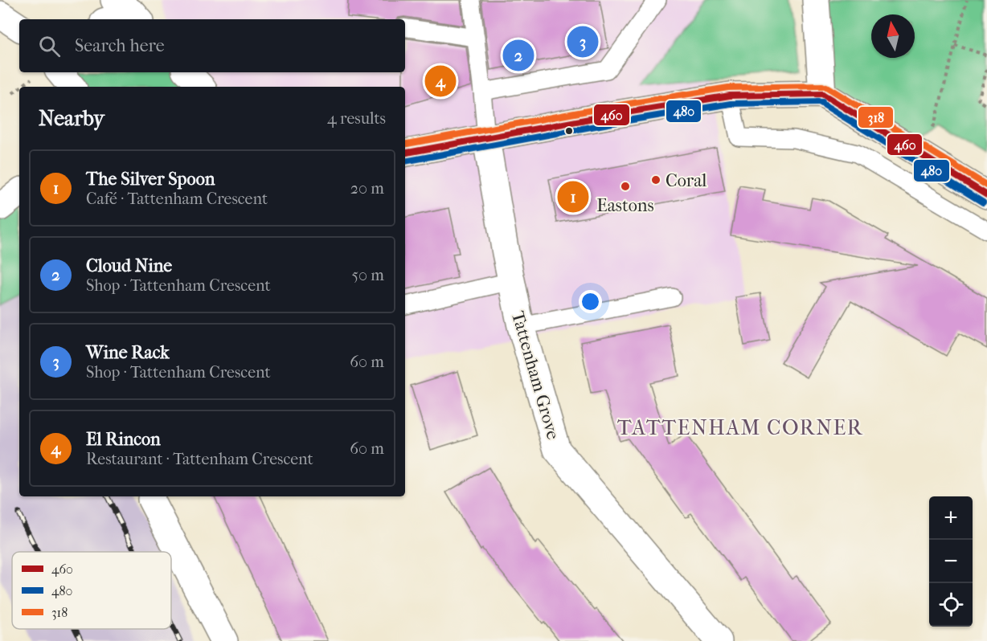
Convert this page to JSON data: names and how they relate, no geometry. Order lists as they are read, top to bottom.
{
  "streets": {
    "street": ["Tattenham Grove"]
  },
  "districts": ["TATTENHAM CORNER"],
  "places": ["Coral", "Eastons"],
  "lines": ["transit line 318", "transit line 460", "transit line 480"],
  "legend": ["460", "480", "318"],
  "north": "top",
  "page": {
    "search": "Search here",
    "pins": [
      "3",
      "2",
      "4",
      "1"
    ],
    "heading": ["Nearby", "4 results"],
    "list": [
      {
        "mark": "1",
        "name": "The Silver Spoon",
        "note": "Café · Tattenham Crescent",
        "value": "20 m"
      },
      {
        "mark": "2",
        "name": "Cloud Nine",
        "note": "Shop · Tattenham Crescent",
        "value": "50 m"
      },
      {
        "mark": "3",
        "name": "Wine Rack",
        "note": "Shop · Tattenham Crescent",
        "value": "60 m"
      },
      {
        "mark": "4",
        "name": "El Rincon",
        "note": "Restaurant · Tattenham Crescent",
        "value": "60 m"
      }
    ],
    "map_buttons": ["+", "−"]
  }
}
